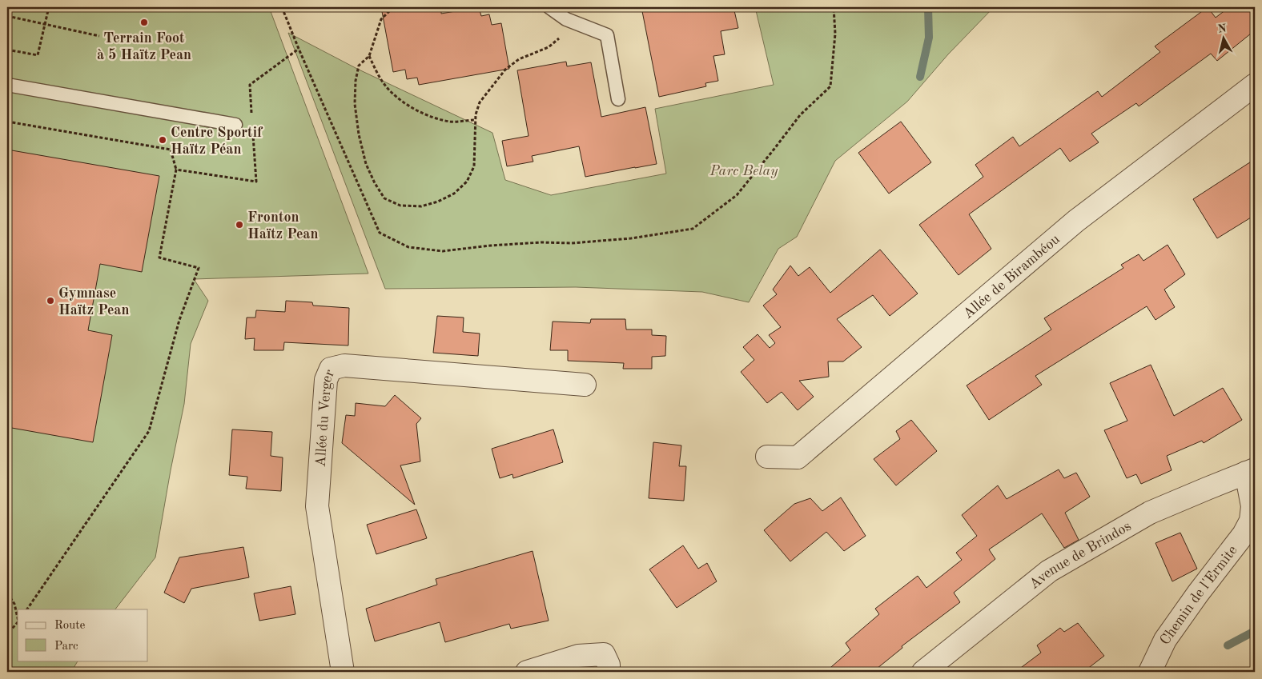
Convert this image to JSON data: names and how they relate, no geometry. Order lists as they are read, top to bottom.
{
  "streets": {
    "street": [
      "Allée de Birambéou",
      "Allée du Verger",
      "Avenue de Brindos",
      "Chemin de l'Ermite"
    ]
  },
  "crossings": [
    ["Avenue de Brindos", "Chemin de l'Ermite"]
  ],
  "parks": ["Parc Belay"],
  "places": [
    "Terrain Foot à 5 Haïtz Pean",
    "Centre Sportif Haïtz Péan",
    "Fronton Haïtz Pean",
    "Gymnase Haïtz Pean"
  ],
  "legend": ["Route", "Parc"],
  "north": "top"
}
